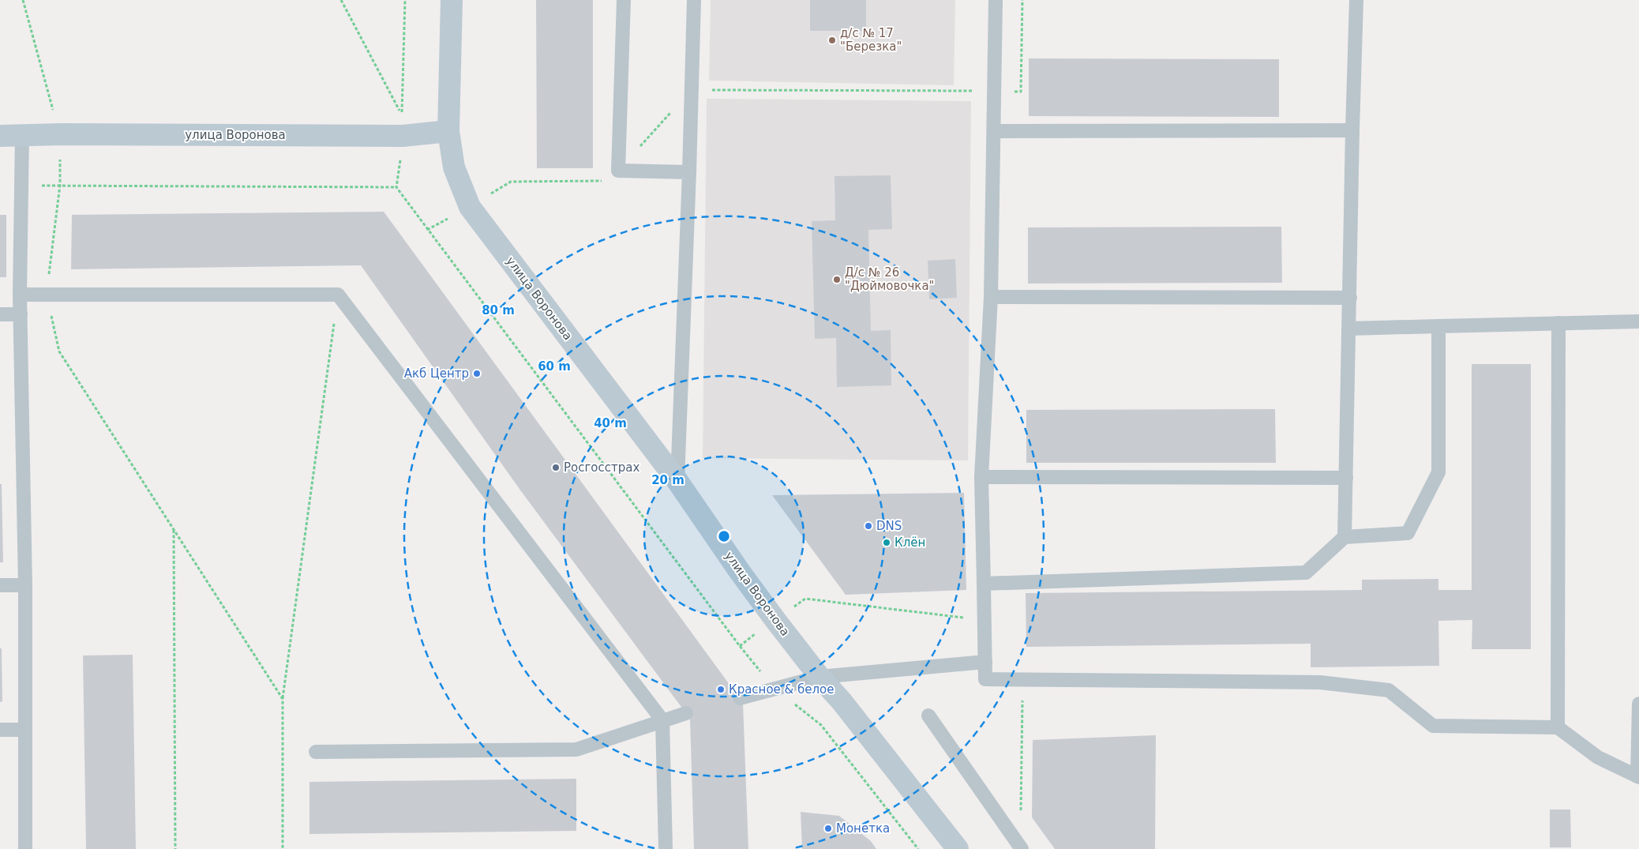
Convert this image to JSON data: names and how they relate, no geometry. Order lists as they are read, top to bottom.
{
  "streets": {
    "street": ["улица Воронова"]
  },
  "places": [
    "д/с № 17 \"Березка\"",
    "Д/с № 26 \"Дюймовочка\"",
    "Акб Центр",
    "Росгосстрах",
    "DNS",
    "Клён",
    "Красное & белое",
    "Монетка"
  ],
  "rings": [
    "80 m",
    "60 m",
    "40 m",
    "20 m"
  ]
}
